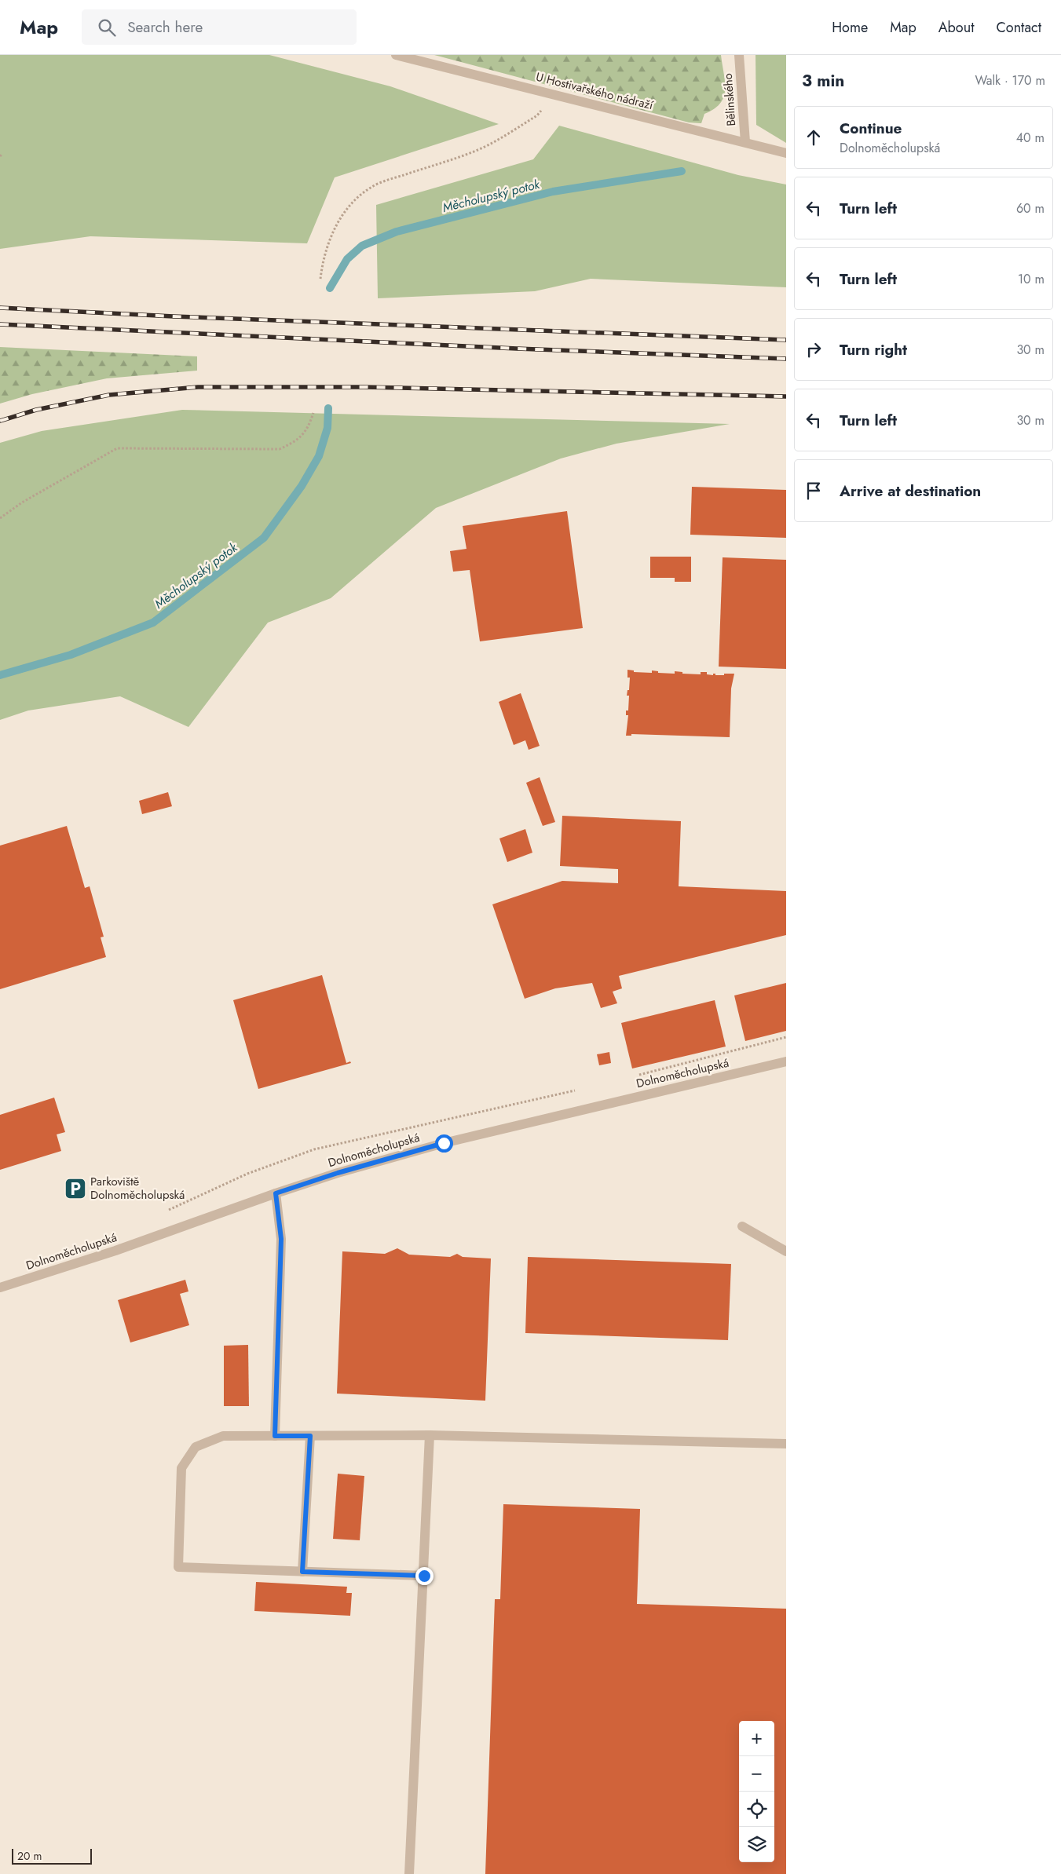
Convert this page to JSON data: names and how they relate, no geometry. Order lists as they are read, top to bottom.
{
  "streets": {
    "street": ["U Hostivařského nádraží", "Bělinského", "Dolnoměcholupská"]
  },
  "crossings": [
    ["U Hostivařského nádraží", "Bělinského"]
  ],
  "water": ["Měcholupský potok"],
  "places": {
    "parking": ["Parkoviště Dolnoměcholupská"]
  },
  "scale_bar": "20 m",
  "page": {
    "header": "Map",
    "search": "Search here",
    "nav": [
      "Home",
      "Map",
      "About",
      "Contact"
    ],
    "heading": ["3 min", "Walk · 170 m"],
    "list": [
      ["Continue", "Dolnoměcholupská", "40 m"],
      ["Turn left", "60 m"],
      ["Turn left", "10 m"],
      ["Turn right", "30 m"],
      ["Turn left", "30 m"],
      "Arrive at destination"
    ],
    "map_buttons": ["+", "−"],
    "scale": "20 m"
  }
}
